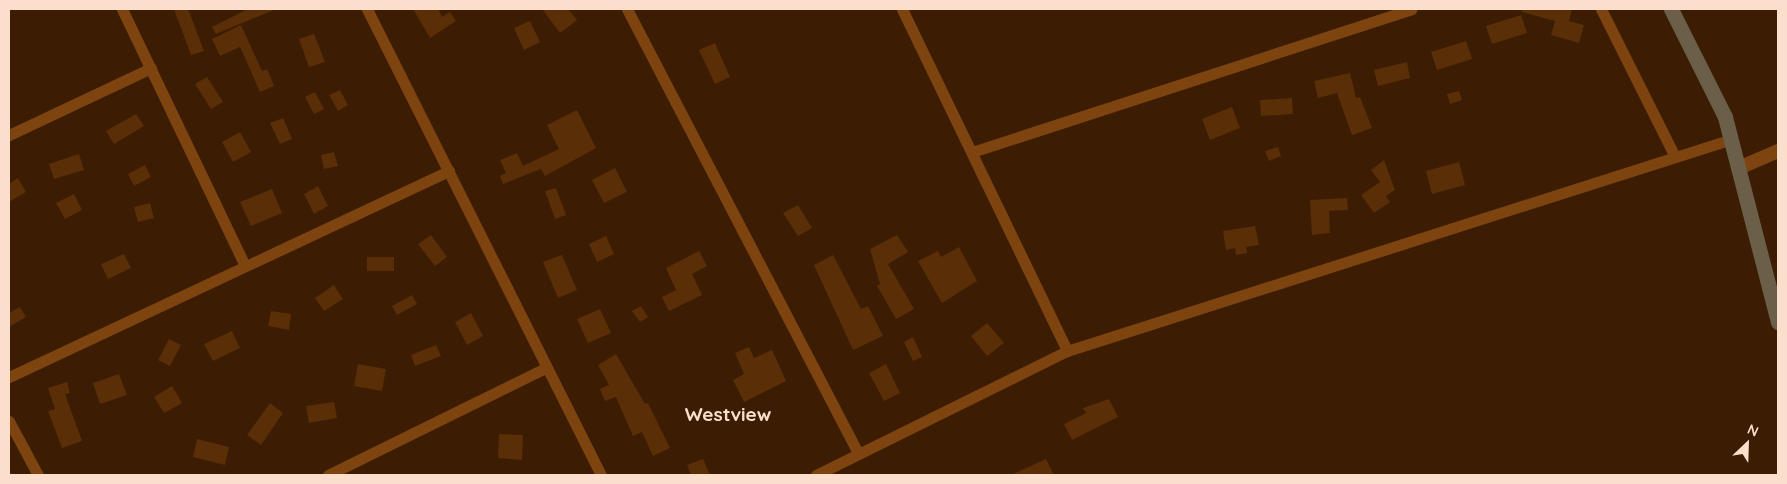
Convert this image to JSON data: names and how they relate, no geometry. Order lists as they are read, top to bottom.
{
  "districts": ["Westview"],
  "north": "top right"
}
